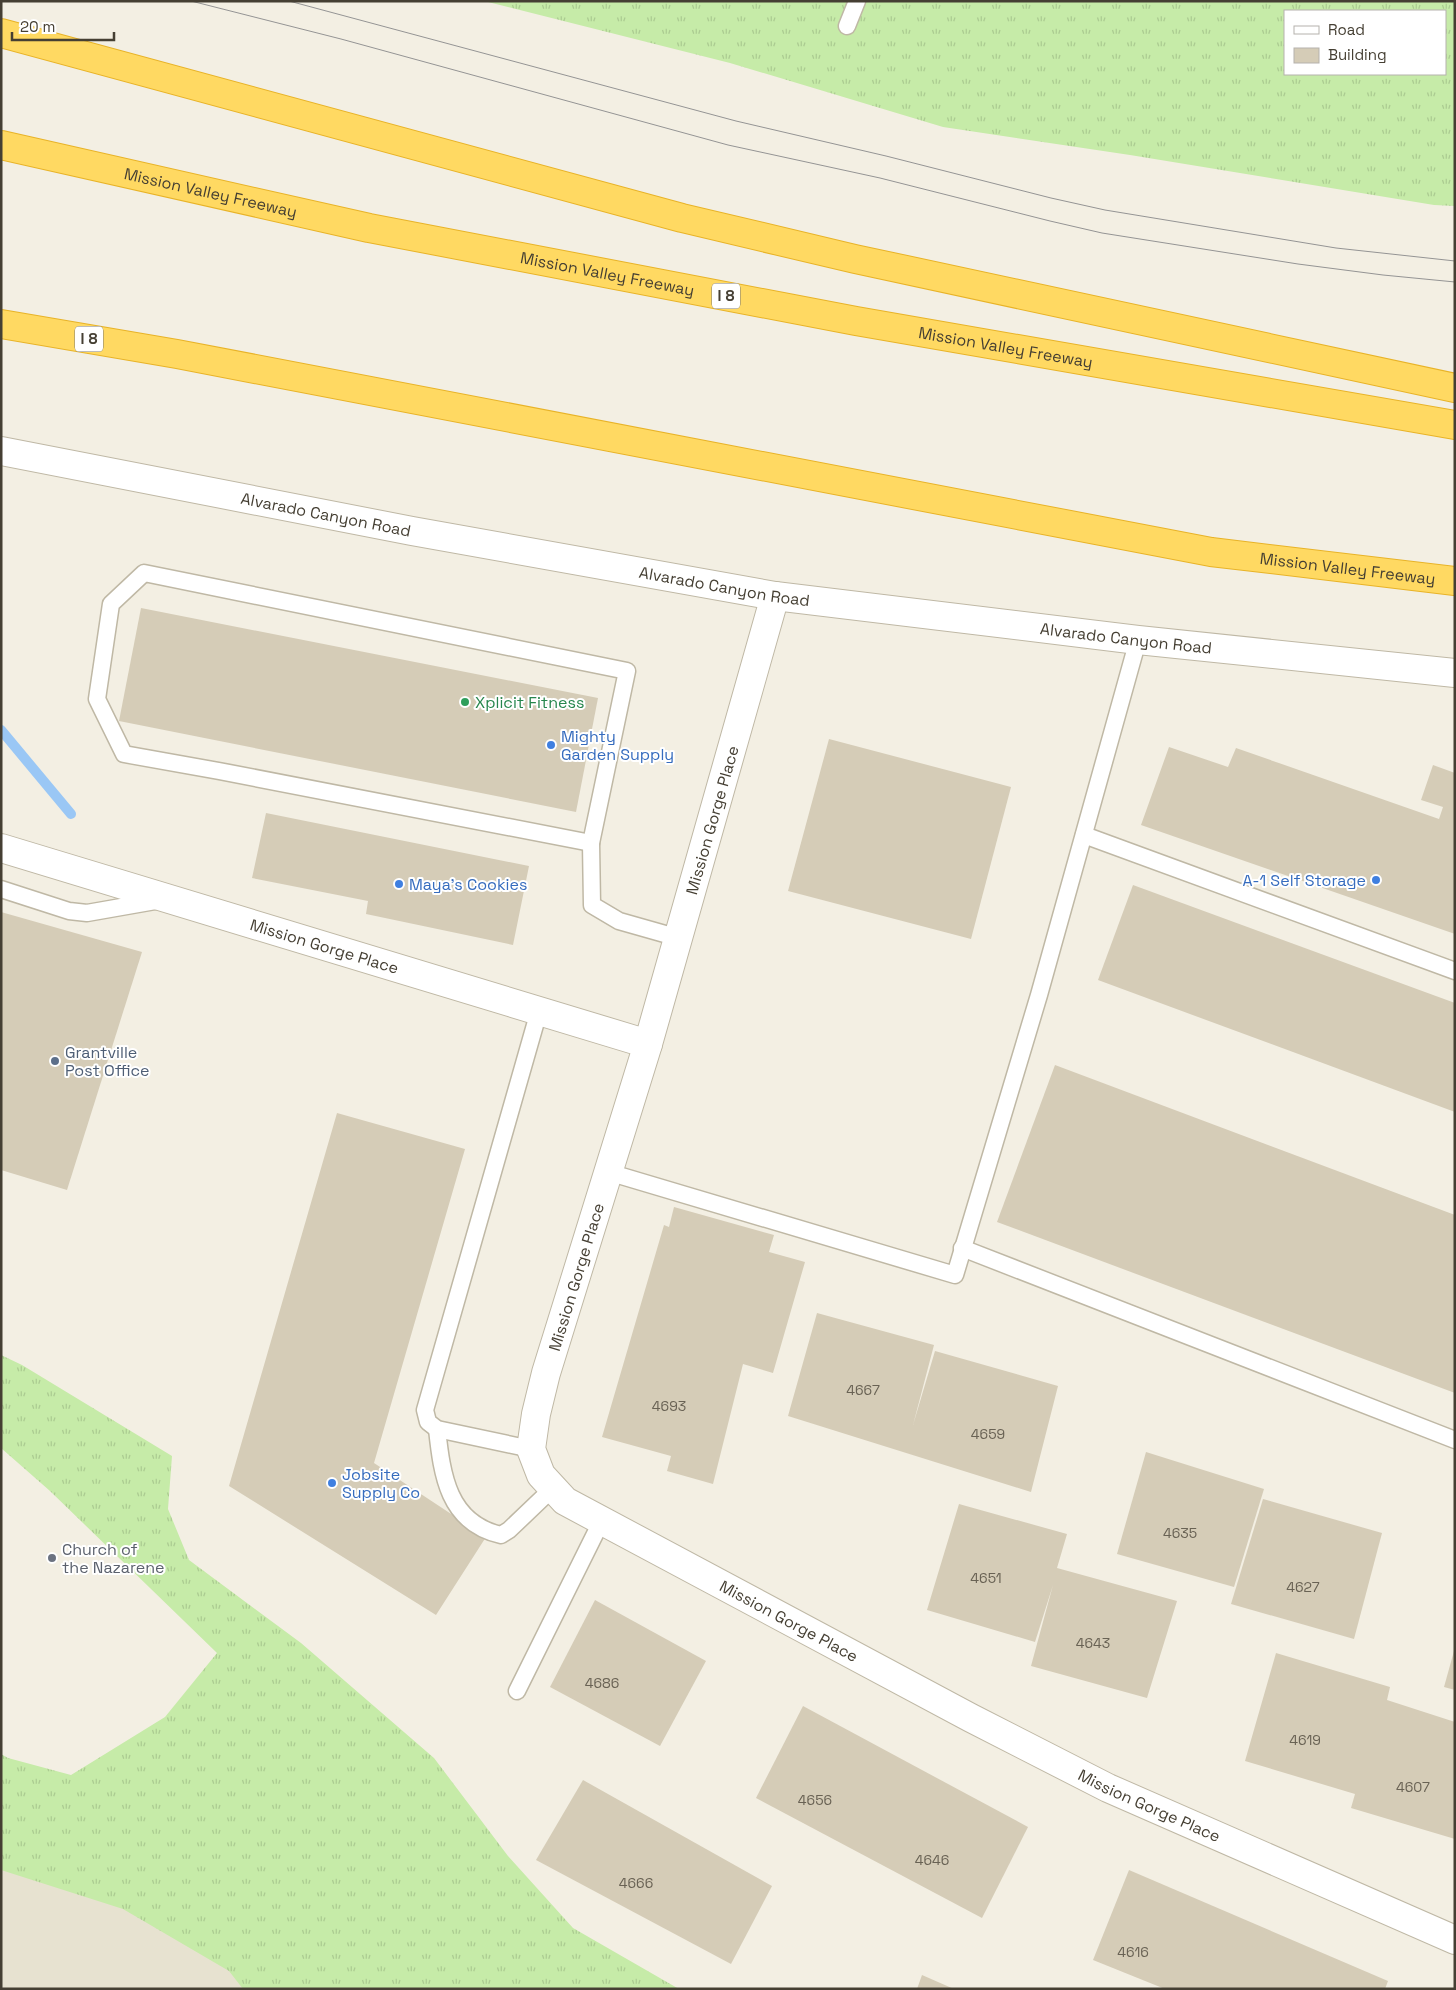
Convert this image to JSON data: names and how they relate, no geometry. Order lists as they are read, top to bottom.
{
  "streets": {
    "highway": ["Mission Valley Freeway", "I 8"],
    "street": ["Alvarado Canyon Road", "Mission Gorge Place"]
  },
  "crossings": [
    ["Alvarado Canyon Road", "Mission Gorge Place"]
  ],
  "places": [
    "Xplicit Fitness",
    "Mighty Garden Supply",
    "A-1 Self Storage",
    "Maya’s Cookies",
    "Grantville Post Office",
    "Jobsite Supply Co",
    "Church of the Nazarene"
  ],
  "house_numbers": [
    "4667",
    "4693",
    "4659",
    "4635",
    "4651",
    "4627",
    "4643",
    "4686",
    "4619",
    "4607",
    "4656",
    "4646",
    "4666",
    "4616"
  ],
  "legend": ["Road", "Building"],
  "scale_bar": "20 m"
}
